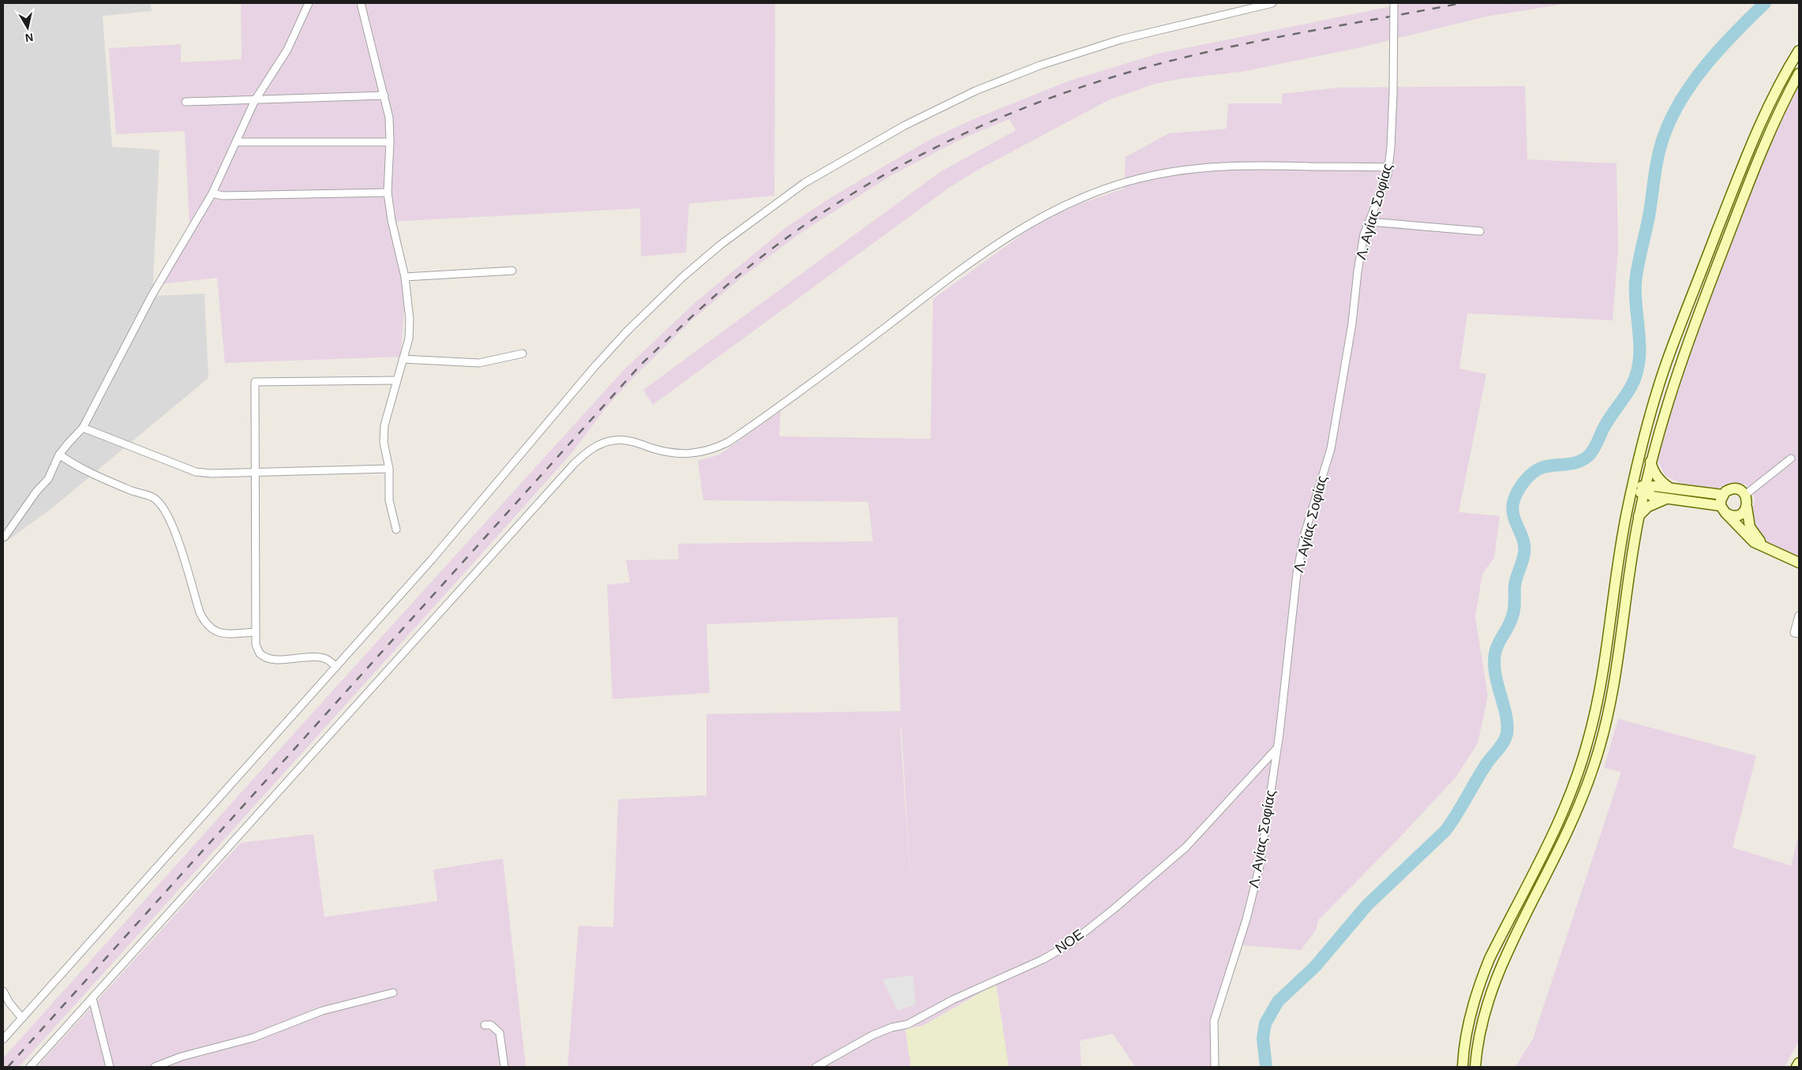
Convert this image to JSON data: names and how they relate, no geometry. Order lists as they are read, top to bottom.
{
  "streets": {
    "street": ["Λ. Αγίας Σοφίας", "NOE"]
  },
  "crossings": [
    ["Λ. Αγίας Σοφίας", "NOE"]
  ],
  "north": "bottom"
}
